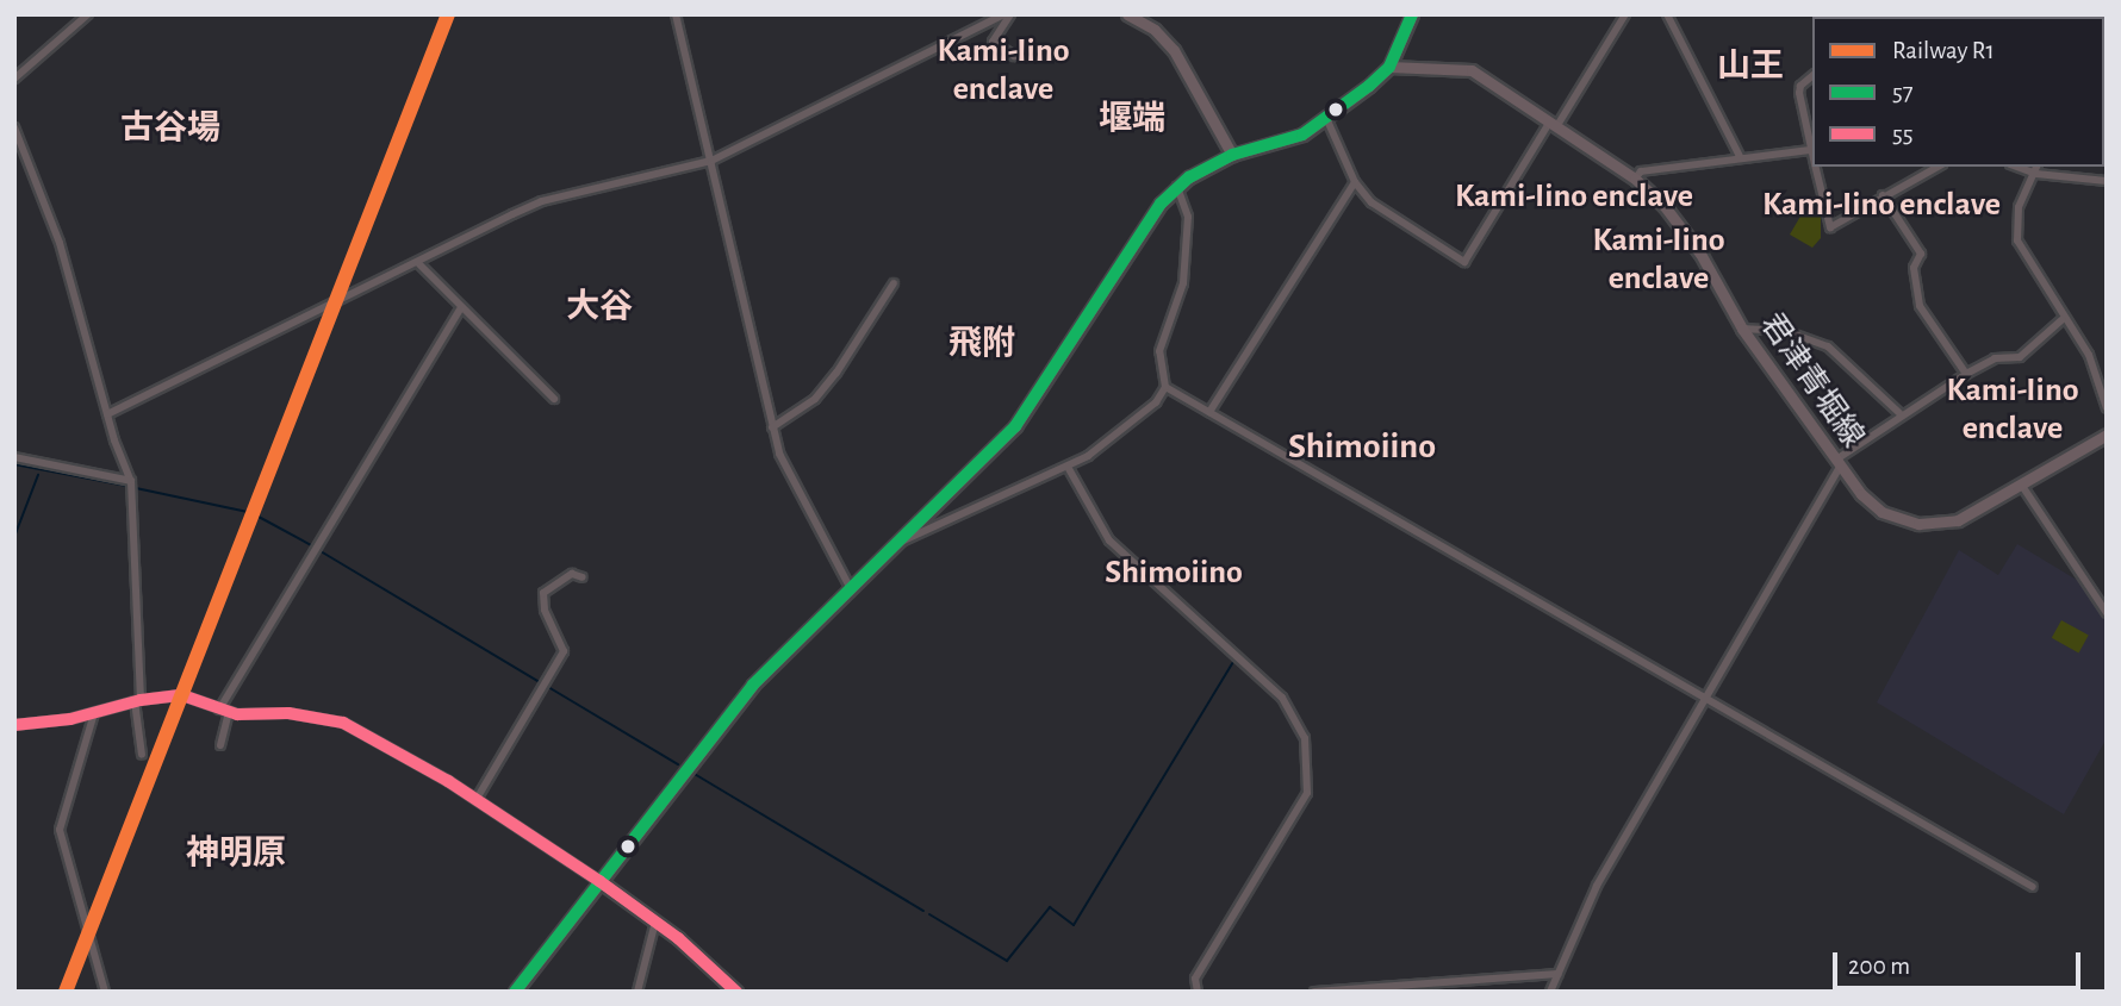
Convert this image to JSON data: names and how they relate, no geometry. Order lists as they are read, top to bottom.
{
  "streets": {
    "main road": ["君津青堀線"]
  },
  "districts": [
    "Kami-Iino enclave",
    "山王",
    "堰端",
    "古谷場",
    "Kami-Iino enclave",
    "Kami-Iino enclave",
    "Kami-Iino enclave",
    "大谷",
    "飛附",
    "Kami-Iino enclave",
    "Shimoiino",
    "Shimoiino",
    "神明原"
  ],
  "lines": ["rail line R1", "transit line 57", "transit line 55"],
  "legend": ["Railway R1", "57", "55"],
  "scale_bar": "200 m"
}
